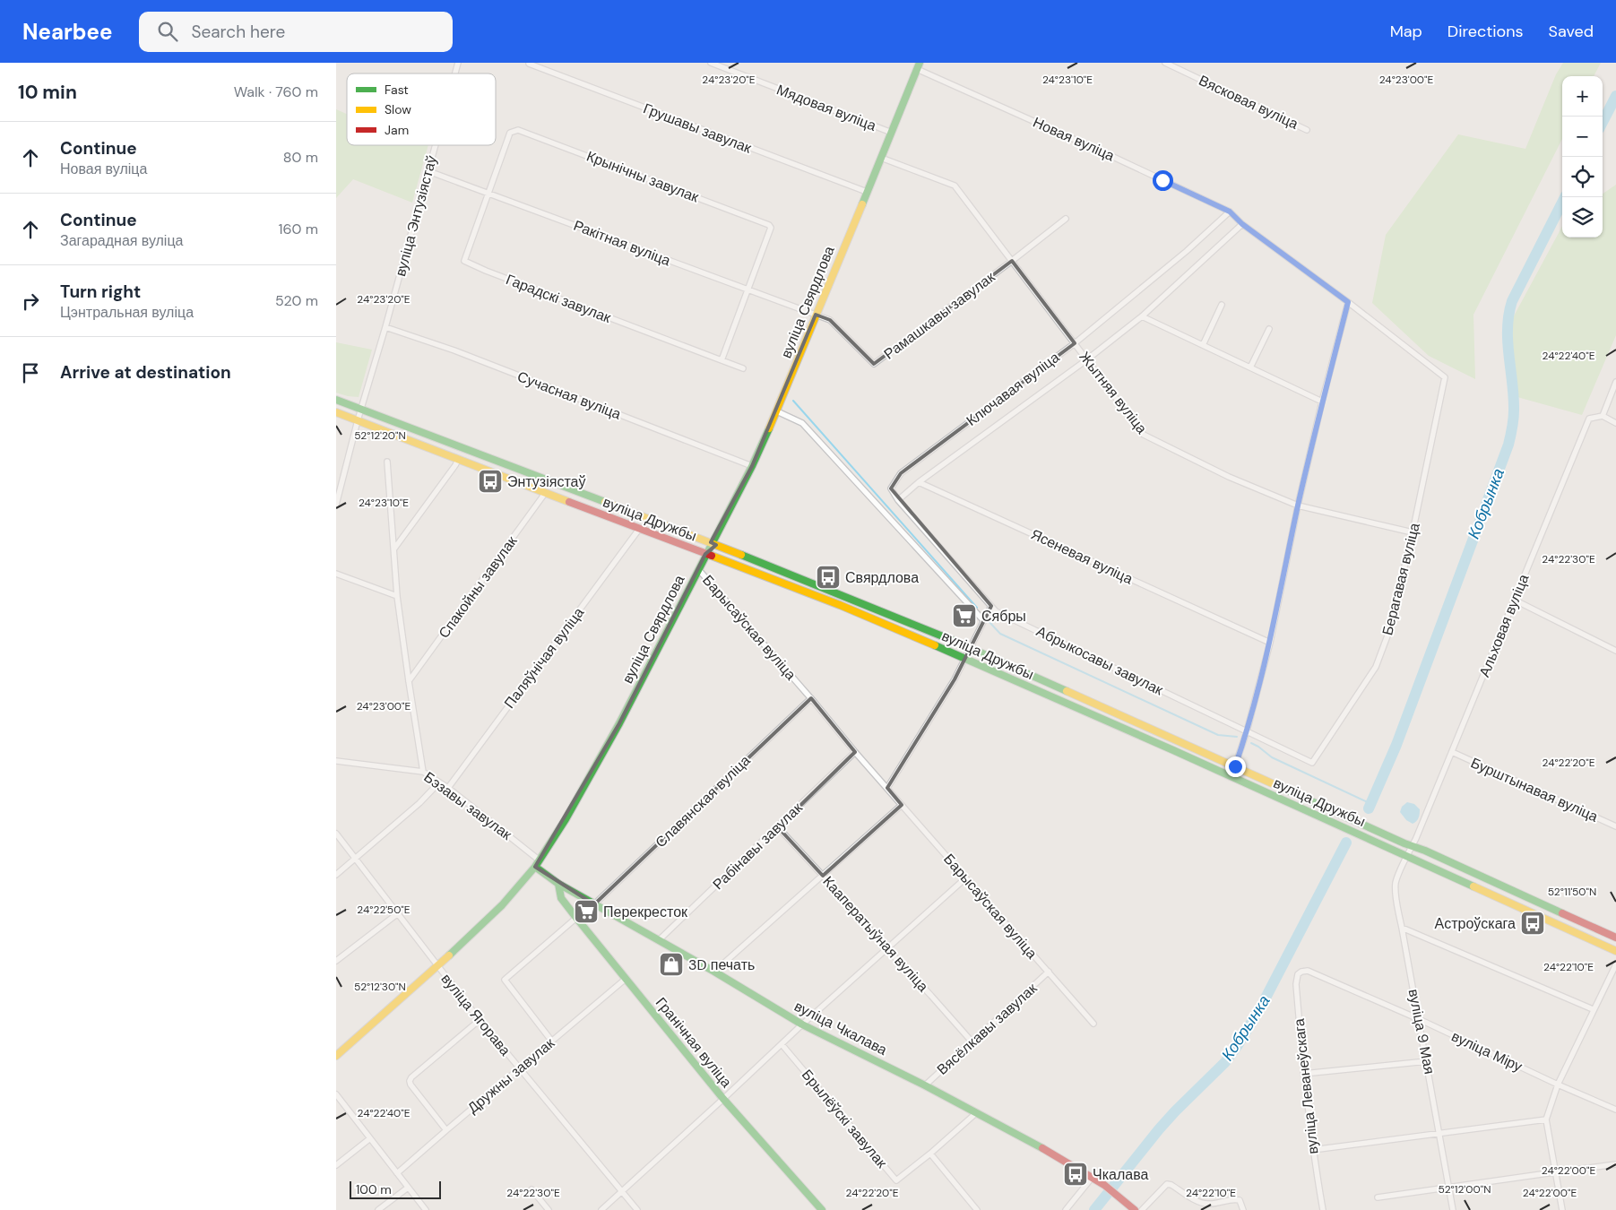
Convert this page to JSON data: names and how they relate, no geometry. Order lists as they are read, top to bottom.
{
  "streets": {
    "main road": [
      "вуліца Свярдлова",
      "вуліца Дружбы",
      "вуліца Чкалава",
      "Гранічная вуліца"
    ],
    "street": [
      "Вясковая вуліца",
      "Мядовая вуліца",
      "Грушавы завулак",
      "Новая вуліца",
      "Крынічны завулак",
      "вуліца Энтузіястаў",
      "Ракітная вуліца",
      "Гарадскі завулак",
      "Рамашкавы завулак",
      "Ключавая вуліца",
      "Жытняя вуліца",
      "Сучасная вуліца",
      "Ясеневая вуліца",
      "Берагавая вуліца",
      "Спакойны завулак",
      "Альховая вуліца",
      "Барысаўская вуліца",
      "Паляўнічая вуліца",
      "Абрыкосавы завулак",
      "Бурштынавая вуліца",
      "Славянская вуліца",
      "Бэзавы завулак",
      "Рабінавы завулак",
      "Кааператыўная вуліца",
      "вуліца Ягорава",
      "Вясёлкавы завулак",
      "вуліца 9 Мая",
      "вуліца Міру",
      "Дружны завулак",
      "вуліца Леванеўскага",
      "Брылёўскі завулак"
    ]
  },
  "crossings": [
    ["Мядовая вуліца", "вуліца Свярдлова"],
    ["Грушавы завулак", "вуліца Свярдлова"],
    ["Новая вуліца", "вуліца Свярдлова"],
    ["Новая вуліца", "Ключавая вуліца"],
    ["Новая вуліца", "Берагавая вуліца"],
    ["Крынічны завулак", "Ракітная вуліца"],
    ["Крынічны завулак", "Гарадскі завулак"],
    ["вуліца Энтузіястаў", "Ракітная вуліца"],
    ["вуліца Энтузіястаў", "Сучасная вуліца"],
    ["вуліца Энтузіястаў", "вуліца Дружбы"],
    ["Ракітная вуліца", "Гарадскі завулак"],
    ["Ракітная вуліца", "вуліца Свярдлова"],
    ["Ракітная вуліца", "Рамашкавы завулак"],
    ["вуліца Свярдлова", "Рамашкавы завулак"],
    ["вуліца Свярдлова", "Жытняя вуліца"],
    ["вуліца Свярдлова", "Сучасная вуліца"],
    ["вуліца Свярдлова", "вуліца Дружбы"],
    ["вуліца Свярдлова", "Барысаўская вуліца"],
    ["вуліца Свярдлова", "Бэзавы завулак"],
    ["вуліца Свярдлова", "вуліца Ягорава"],
    ["вуліца Свярдлова", "вуліца Чкалава"],
    ["Рамашкавы завулак", "Жытняя вуліца"],
    ["Ключавая вуліца", "Жытняя вуліца"],
    ["Ключавая вуліца", "Ясеневая вуліца"],
    ["Ключавая вуліца", "Абрыкосавы завулак"],
    ["Жытняя вуліца", "Берагавая вуліца"],
    ["вуліца Дружбы", "Спакойны завулак"],
    ["вуліца Дружбы", "Альховая вуліца"],
    ["вуліца Дружбы", "Паляўнічая вуліца"],
    ["вуліца Дружбы", "вуліца 9 Мая"],
    ["Берагавая вуліца", "Абрыкосавы завулак"],
    ["Альховая вуліца", "Бурштынавая вуліца"],
    ["Альховая вуліца", "вуліца 9 Мая"],
    ["Барысаўская вуліца", "Славянская вуліца"],
    ["Барысаўская вуліца", "Рабінавы завулак"],
    ["Барысаўская вуліца", "Вясёлкавы завулак"],
    ["Паляўнічая вуліца", "Бэзавы завулак"],
    ["Славянская вуліца", "вуліца Чкалава"],
    ["Бэзавы завулак", "вуліца Чкалава"],
    ["Рабінавы завулак", "Кааператыўная вуліца"],
    ["Рабінавы завулак", "вуліца Чкалава"],
    ["Кааператыўная вуліца", "Вясёлкавы завулак"],
    ["вуліца Ягорава", "Дружны завулак"],
    ["вуліца Чкалава", "Вясёлкавы завулак"],
    ["вуліца Чкалава", "Гранічная вуліца"],
    ["вуліца Чкалава", "Брылёўскі завулак"],
    ["вуліца 9 Мая", "вуліца Міру"],
    ["Гранічная вуліца", "Дружны завулак"],
    ["вуліца Міру", "вуліца Леванеўскага"]
  ],
  "water": ["Кобрынка"],
  "places": {
    "bus stop": [
      "Энтузіястаў",
      "Свярдлова",
      "Астроўскага",
      "Чкалава"
    ],
    "supermarket": ["Сябры", "Перекресток"],
    "shop": ["3D печать"]
  },
  "legend": ["Fast", "Slow", "Jam"],
  "scale_bar": "100 m",
  "page": {
    "header": "Nearbee",
    "search": "Search here",
    "nav": ["Map", "Directions", "Saved"],
    "heading": ["10 min", "Walk · 760 m"],
    "map_buttons": ["+", "−"],
    "list": [
      ["Continue", "Новая вуліца", "80 m"],
      ["Continue", "Загарадная вуліца", "160 m"],
      ["Turn right", "Цэнтральная вуліца", "520 m"],
      "Arrive at destination"
    ],
    "scale": "100 m"
  },
  "coordinates": [
    "24°23'20\"E",
    "24°23'10\"E",
    "24°23'00\"E",
    "24°22'40\"E",
    "52°12'20\"N",
    "24°22'30\"E",
    "24°22'20\"E",
    "52°11'50\"N",
    "24°22'50\"E",
    "24°22'10\"E",
    "52°12'30\"N",
    "24°22'00\"E",
    "52°12'00\"N"
  ]
}
